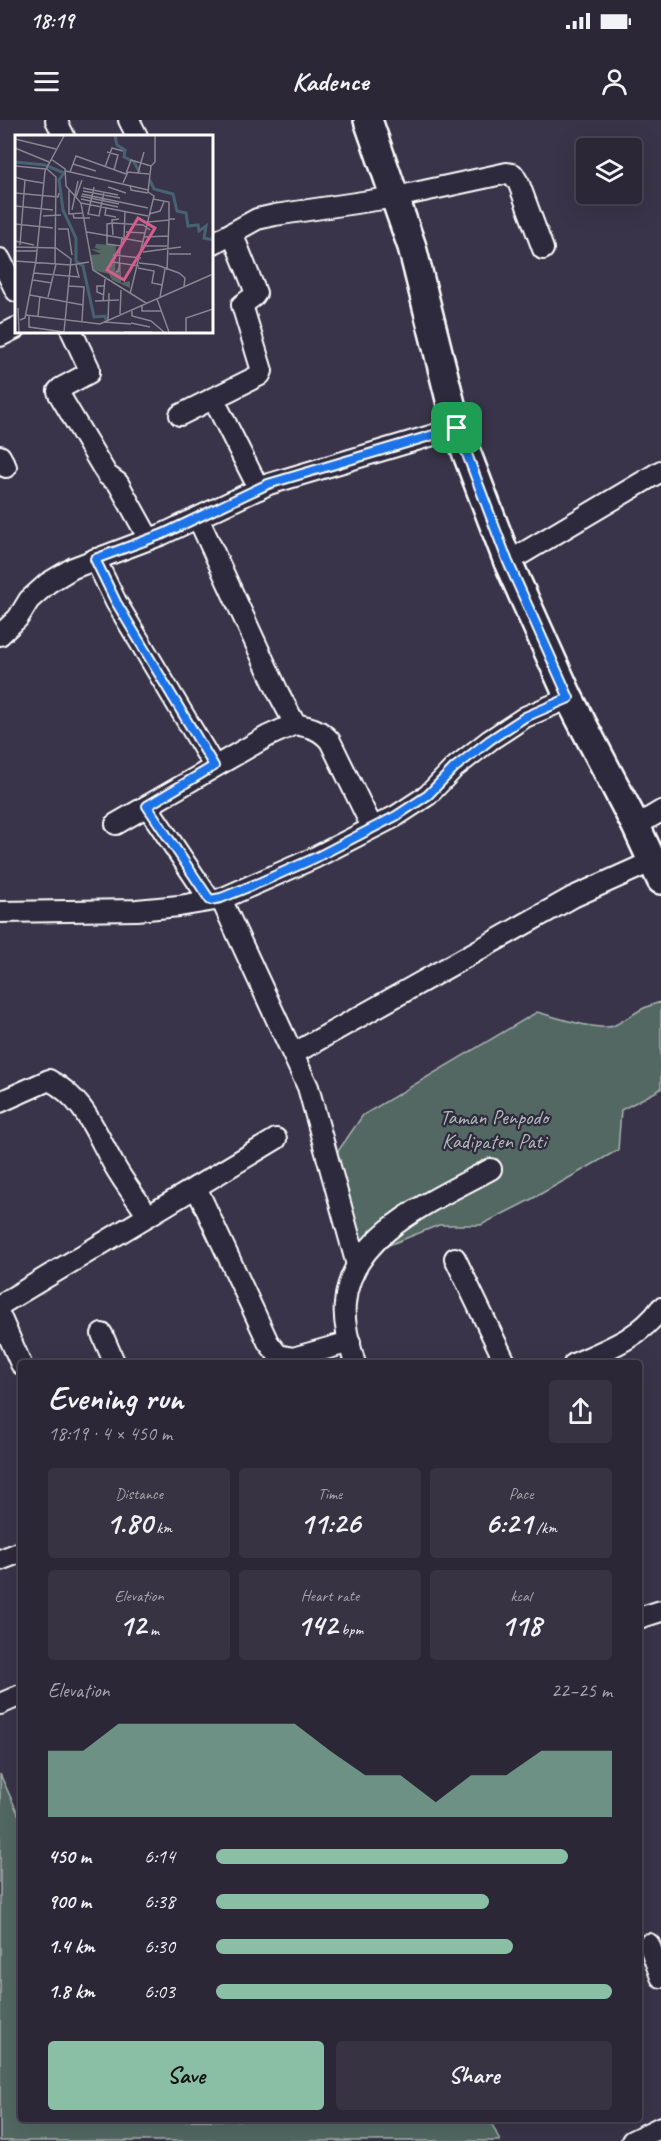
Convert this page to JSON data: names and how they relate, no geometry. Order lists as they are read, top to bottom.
{
  "parks": ["Taman Penpodo Kadipaten Pati"],
  "page": {
    "status": "18:19",
    "header": "Kadence",
    "heading": ["Evening run", "18:19 · 4 × 450 m"],
    "stats": [
      ["Distance", "1.80 km"],
      ["Time", "11:26"],
      ["Pace", "6:21 /km"],
      ["Elevation", "12 m"],
      ["Heart rate", "142 bpm"],
      ["kcal", "118"]
    ],
    "chart": ["Elevation", "22–25 m"],
    "list": [
      {
        "name": "450 m",
        "note": "6:14"
      },
      {
        "name": "900 m",
        "note": "6:38"
      },
      {
        "name": "1.4 km",
        "note": "6:30"
      },
      {
        "name": "1.8 km",
        "note": "6:03"
      }
    ],
    "buttons": ["Save", "Share"]
  }
}
